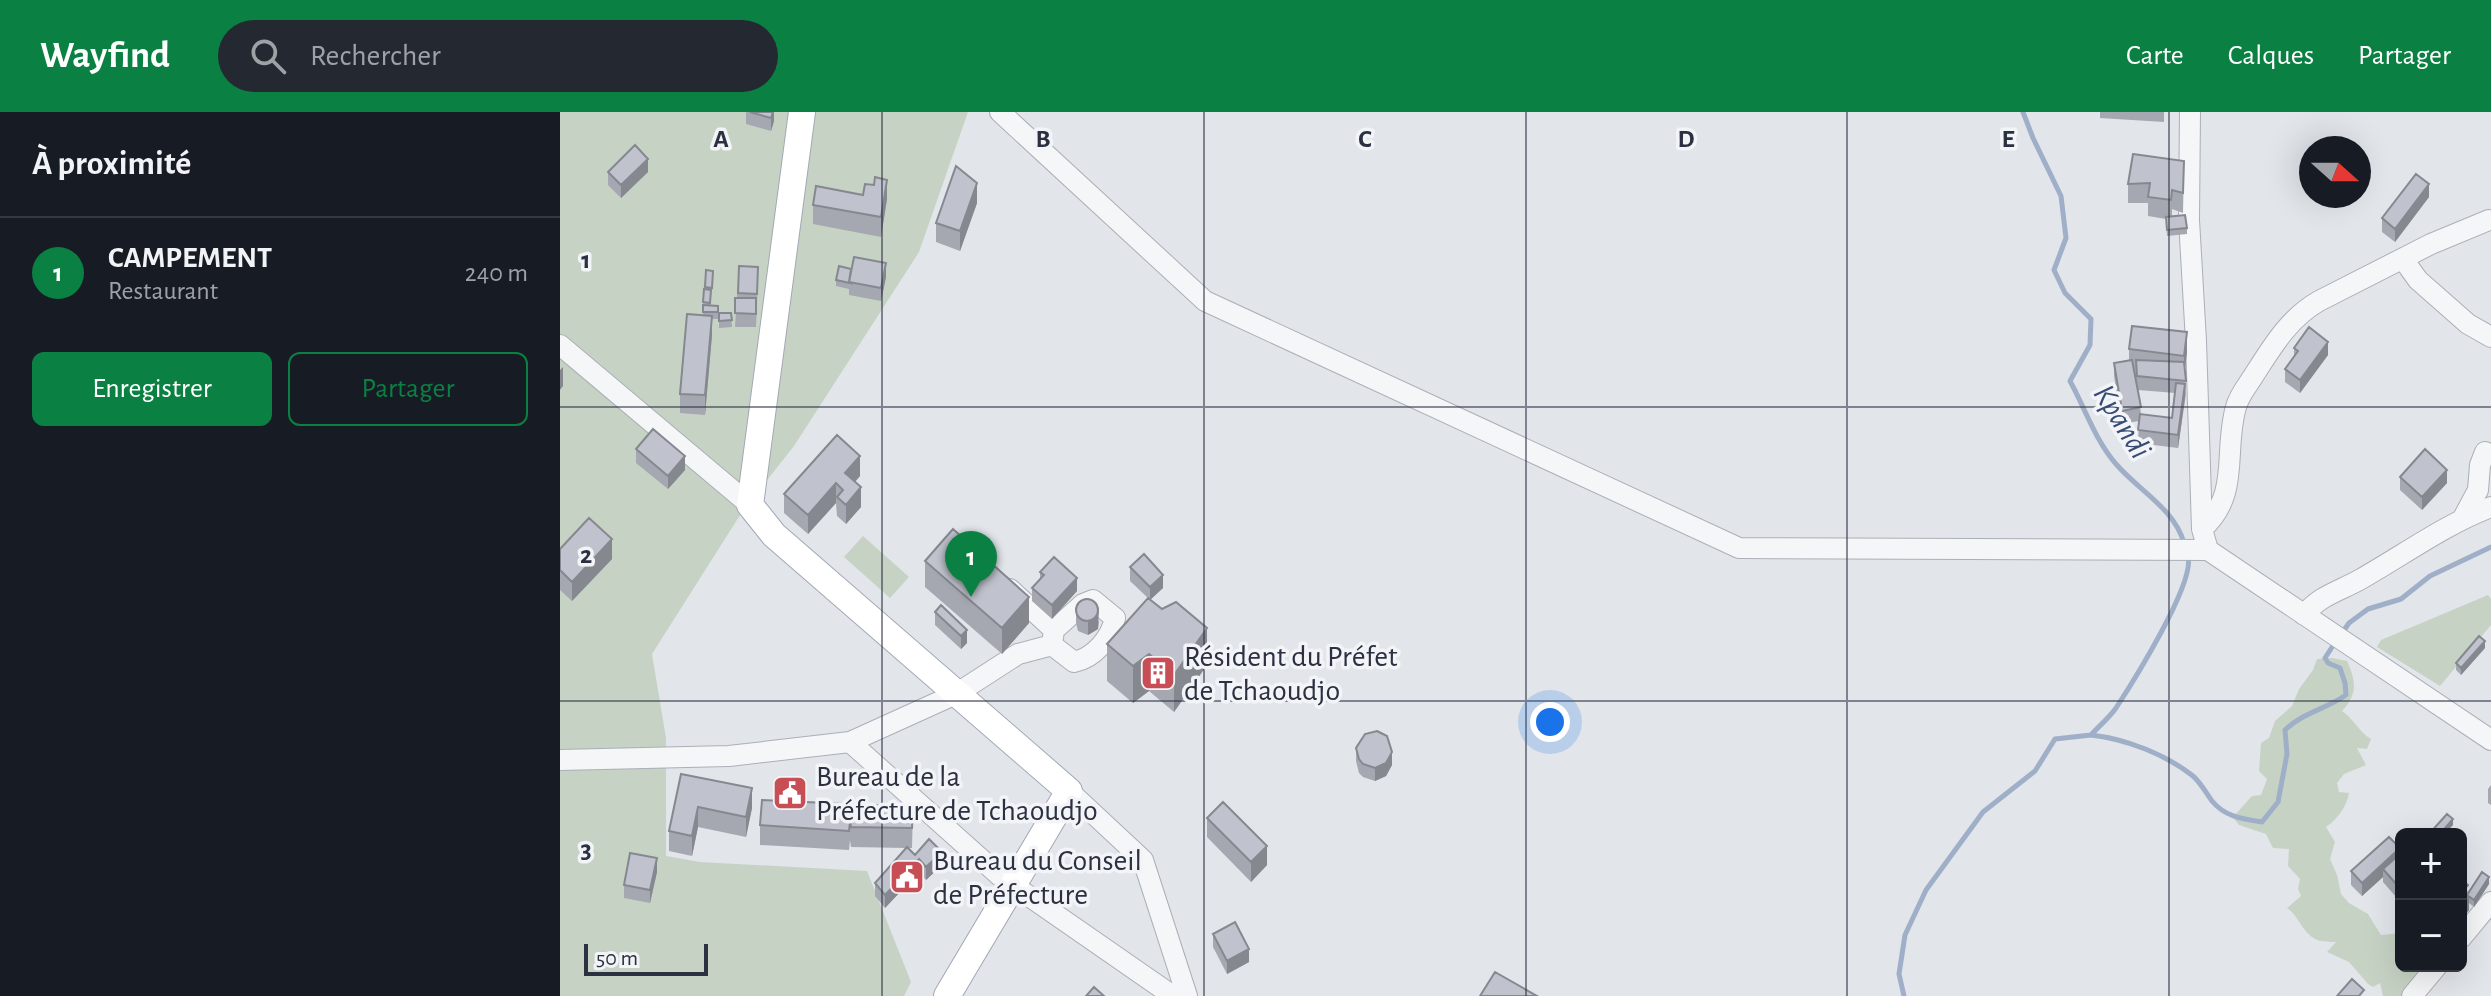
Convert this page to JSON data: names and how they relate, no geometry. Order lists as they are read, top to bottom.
{
  "water": ["Kpandi"],
  "places": {
    "building": ["Résident du Préfet de Tchaoudjo"],
    "public building": ["Bureau de la Préfecture de Tchaoudjo", "Bureau du Conseil de Préfecture"]
  },
  "scale_bar": "50 m",
  "north": "right",
  "page": {
    "header": "Wayfind",
    "search": "Rechercher",
    "nav": ["Carte", "Calques", "Partager"],
    "heading": "À proximité",
    "list": [
      {
        "mark": "1",
        "name": "CAMPEMENT",
        "note": "Restaurant",
        "value": "240 m"
      }
    ],
    "buttons": ["Enregistrer", "Partager"],
    "pins": "1",
    "map_buttons": ["+", "−"],
    "scale": "50 m"
  },
  "grid": {
    "columns": [
      "A",
      "B",
      "C",
      "D",
      "E"
    ],
    "rows": ["1", "2", "3"]
  }
}
